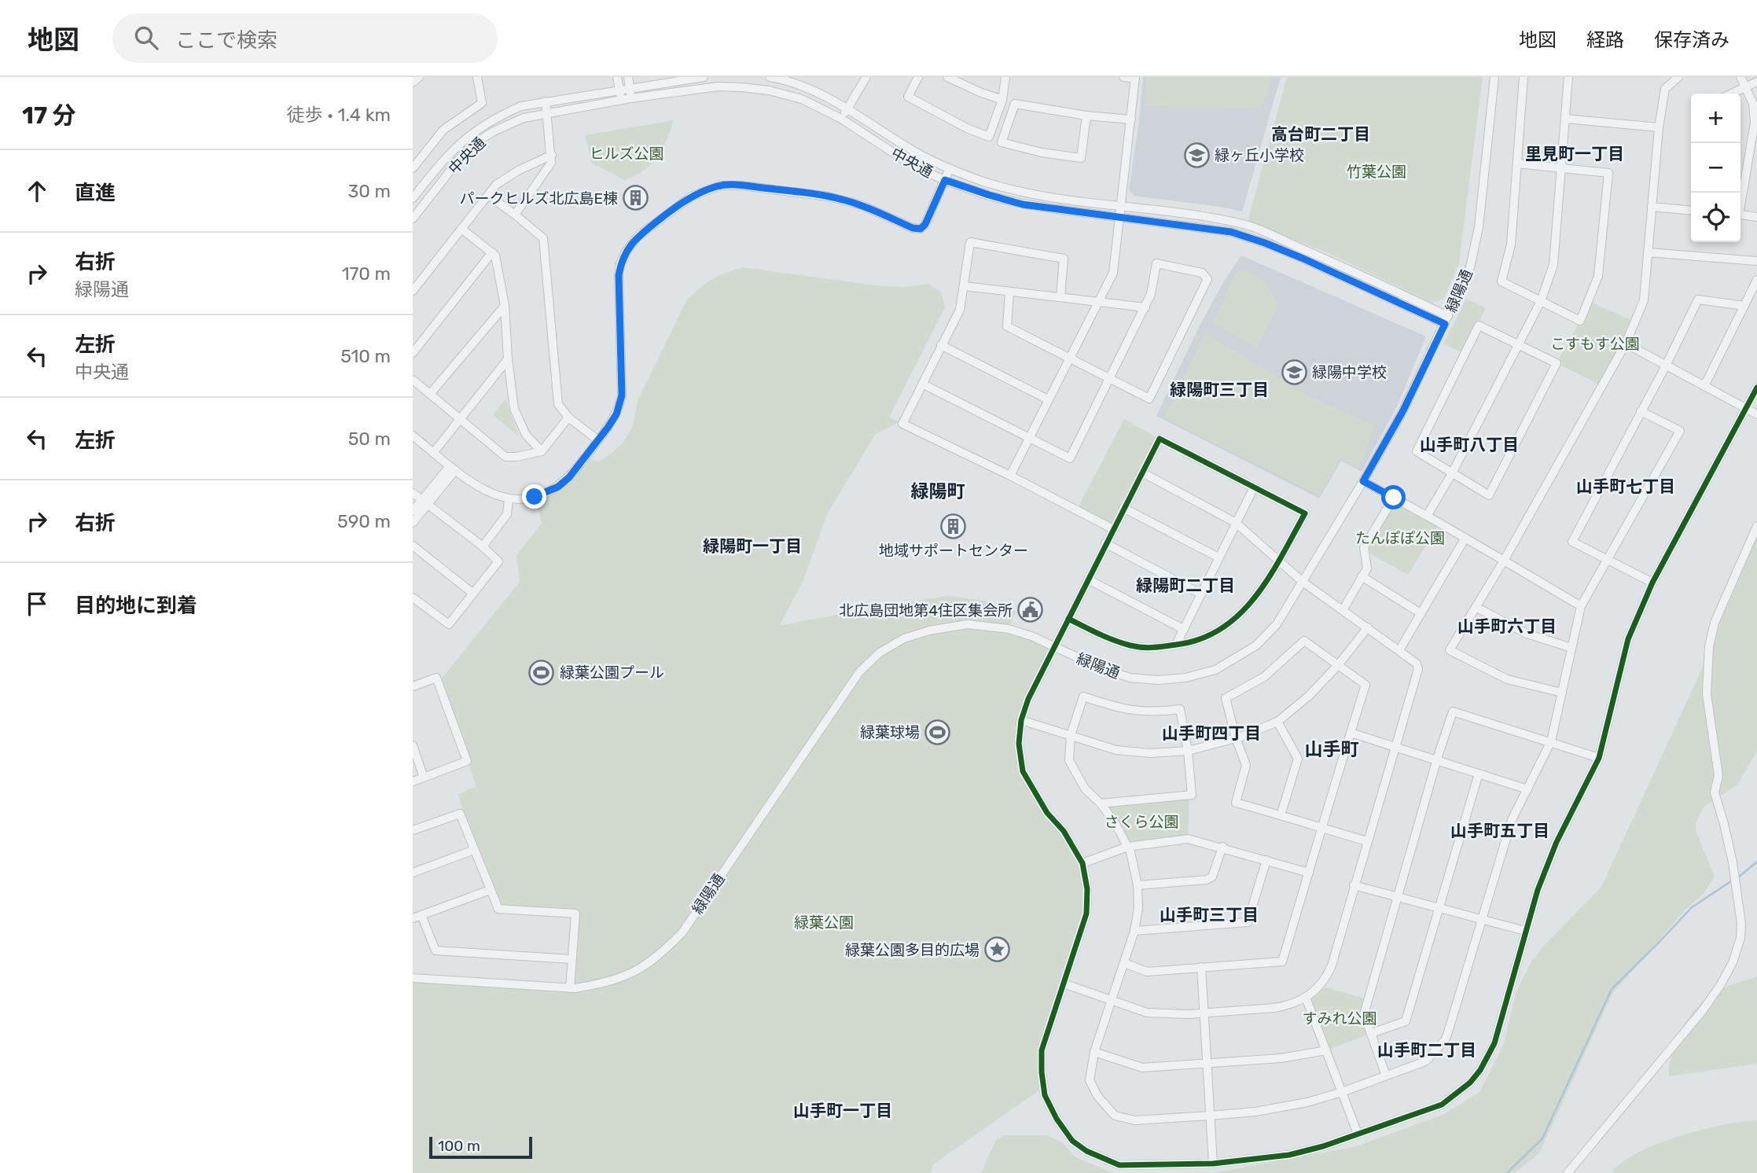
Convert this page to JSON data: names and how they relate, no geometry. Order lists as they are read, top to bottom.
{
  "streets": {
    "street": ["中央通", "緑陽通"]
  },
  "crossings": [
    ["中央通", "緑陽通"]
  ],
  "districts": [
    "高台町二丁目",
    "里見町一丁目",
    "緑陽町三丁目",
    "山手町八丁目",
    "山手町七丁目",
    "緑陽町",
    "緑陽町一丁目",
    "緑陽町二丁目",
    "山手町六丁目",
    "山手町四丁目",
    "山手町",
    "山手町五丁目",
    "山手町三丁目",
    "山手町二丁目",
    "山手町一丁目"
  ],
  "parks": [
    "ヒルズ公園",
    "竹葉公園",
    "こすもす公園",
    "たんぽぽ公園",
    "さくら公園",
    "緑葉公園",
    "すみれ公園"
  ],
  "places": {
    "school or university": ["緑ヶ丘小学校", "緑陽中学校"],
    "building": ["パークヒルズ北広島E棟", "地域サポートセンター"],
    "public building": ["北広島団地第4住区集会所"],
    "sports": ["緑葉公園プール", "緑葉球場"],
    "place": ["緑葉公園多目的広場"]
  },
  "scale_bar": "100 m",
  "page": {
    "header": "地図",
    "search": "ここで検索",
    "nav": ["地図", "経路", "保存済み"],
    "heading": ["17 分", "徒歩 · 1.4 km"],
    "map_buttons": ["+", "−"],
    "list": [
      ["直進", "30 m"],
      ["右折", "緑陽通", "170 m"],
      ["左折", "中央通", "510 m"],
      ["左折", "50 m"],
      ["右折", "590 m"],
      "目的地に到着"
    ],
    "scale": "100 m"
  }
}
